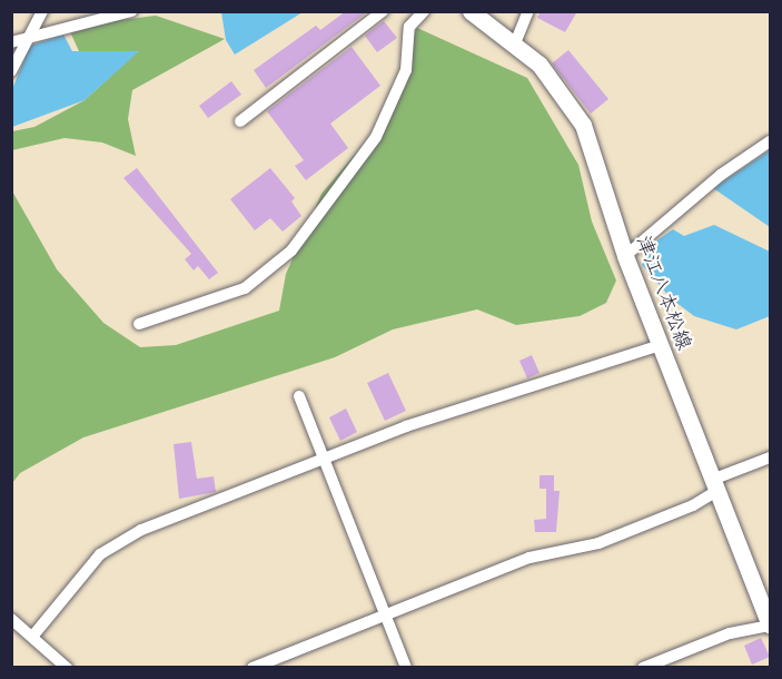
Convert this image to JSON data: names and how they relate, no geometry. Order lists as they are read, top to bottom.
{
  "streets": {
    "main road": ["津江八本松線"]
  }
}
